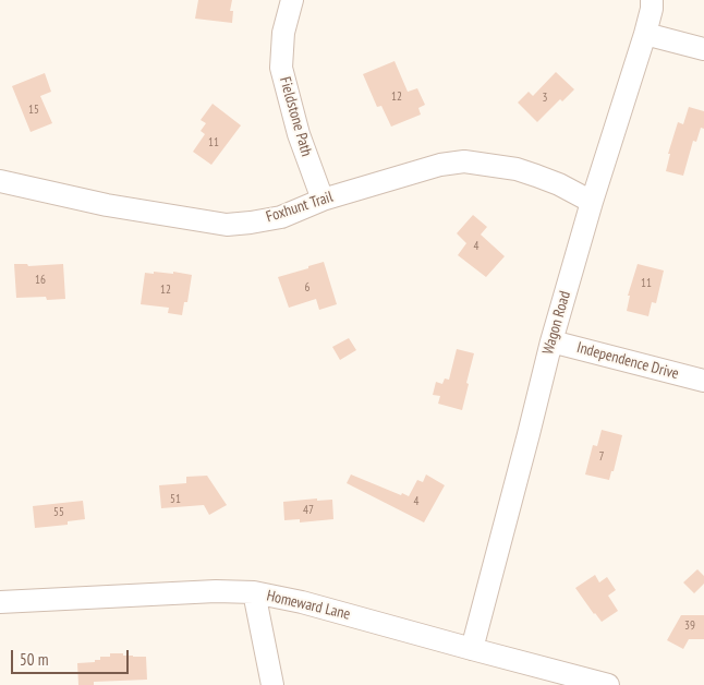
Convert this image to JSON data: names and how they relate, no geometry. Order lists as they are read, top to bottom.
{
  "streets": {
    "street": [
      "Fieldstone Path",
      "Foxhunt Trail",
      "Wagon Road",
      "Independence Drive",
      "Homeward Lane"
    ]
  },
  "crossings": [
    ["Fieldstone Path", "Foxhunt Trail"],
    ["Foxhunt Trail", "Wagon Road"],
    ["Wagon Road", "Independence Drive"],
    ["Wagon Road", "Homeward Lane"]
  ],
  "house_numbers": [
    "12",
    "3",
    "15",
    "11",
    "4",
    "16",
    "11",
    "6",
    "12",
    "7",
    "51",
    "4",
    "47",
    "55",
    "39"
  ],
  "scale_bar": "50 m"
}
